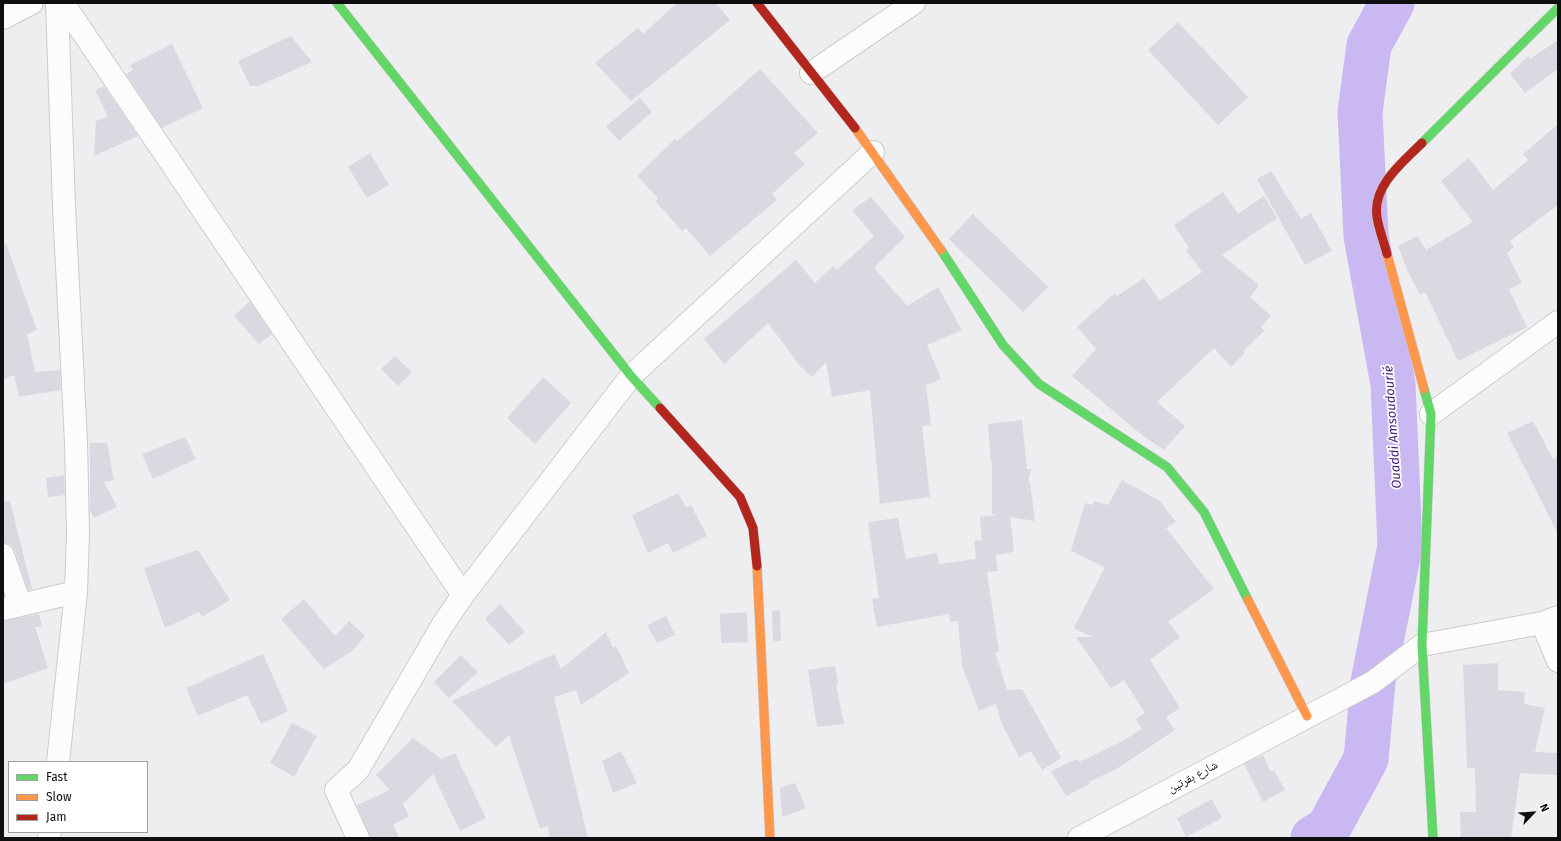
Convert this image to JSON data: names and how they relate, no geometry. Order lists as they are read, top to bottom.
{
  "streets": {
    "street": ["شارع بقرتين"]
  },
  "water": ["Ouaddi Amsoudourié"],
  "legend": ["Fast", "Slow", "Jam"],
  "north": "top right"
}
